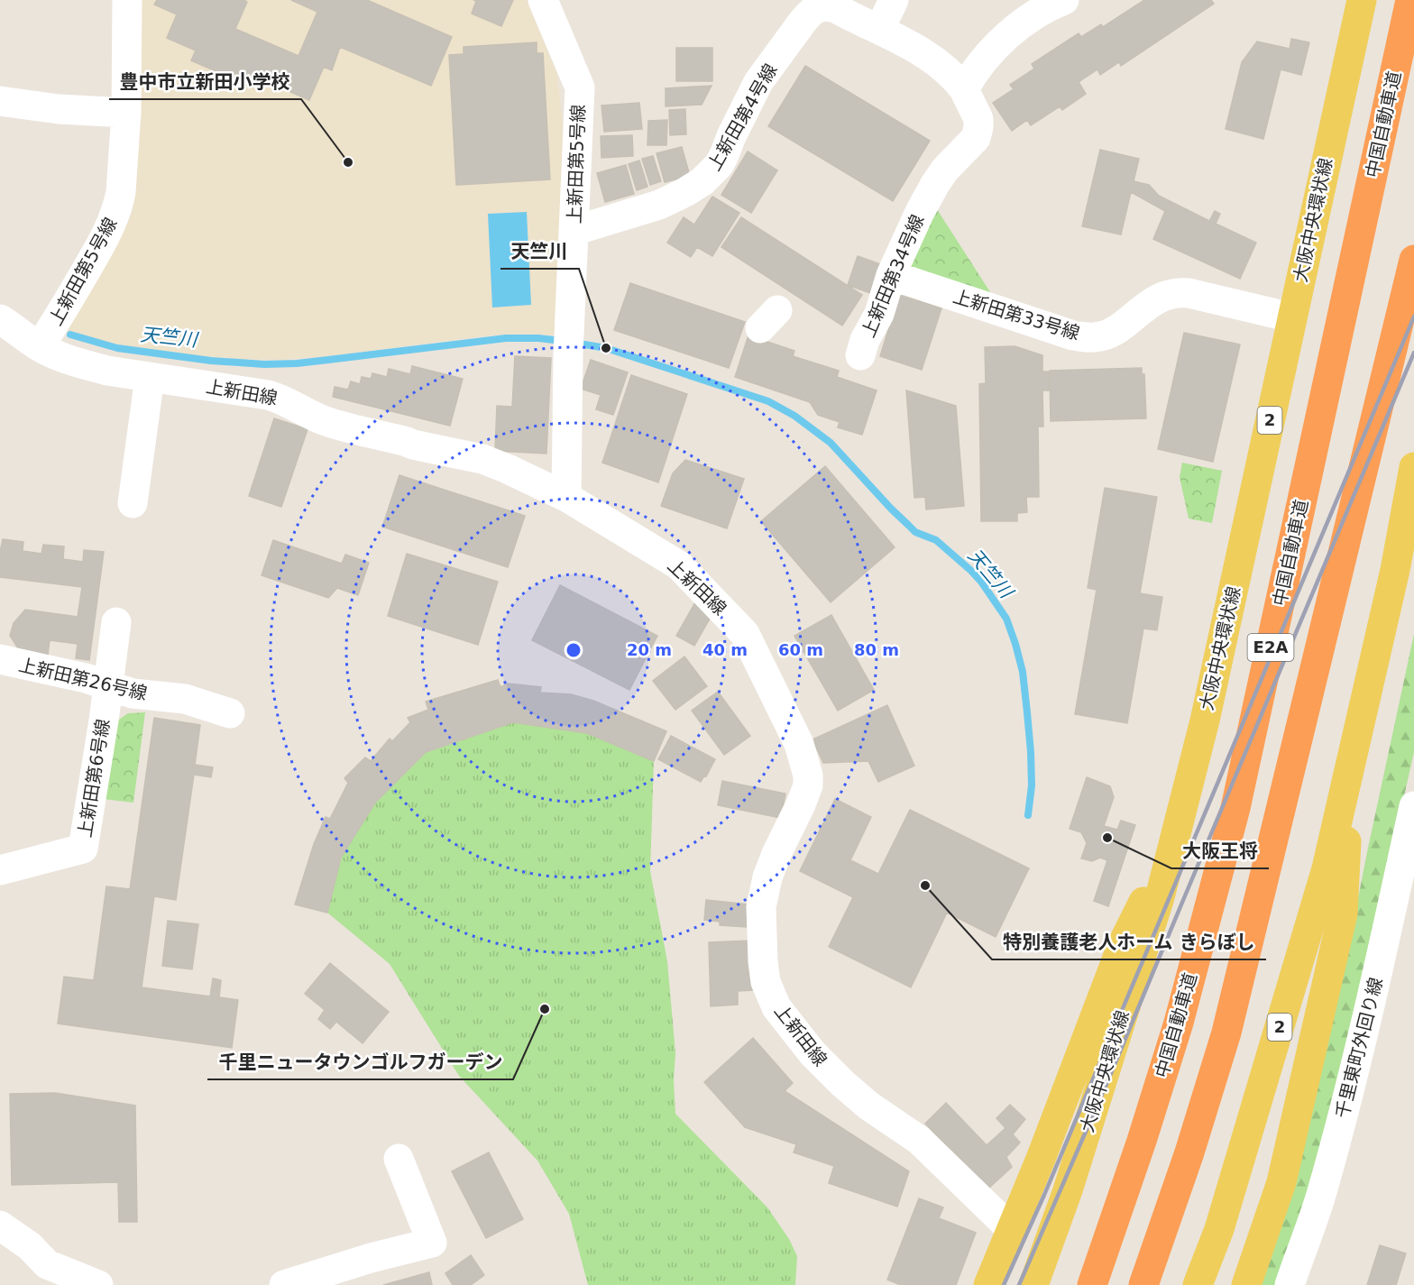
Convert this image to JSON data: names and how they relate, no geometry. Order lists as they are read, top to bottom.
{
  "streets": {
    "highway": ["中国自動車道", "E2A"],
    "main road": ["大阪中央環状線", "2"],
    "street": [
      "上新田第4号線",
      "上新田第5号線",
      "上新田第34号線",
      "上新田第33号線",
      "上新田線",
      "上新田第26号線",
      "上新田第6号線",
      "千里東町外回り線"
    ]
  },
  "crossings": [
    ["上新田第4号線", "上新田第5号線"],
    ["上新田第4号線", "上新田第34号線"],
    ["上新田第5号線", "上新田線"],
    ["大阪中央環状線", "上新田第33号線"],
    ["上新田第34号線", "上新田第33号線"],
    ["上新田第26号線", "上新田第6号線"]
  ],
  "water": ["天竺川"],
  "places": [
    "豊中市立新田小学校",
    "天竺川",
    "大阪王将",
    "特別養護老人ホーム きらぼし",
    "千里ニュータウンゴルフガーデン"
  ],
  "rings": [
    "20 m",
    "40 m",
    "60 m",
    "80 m"
  ]
}
